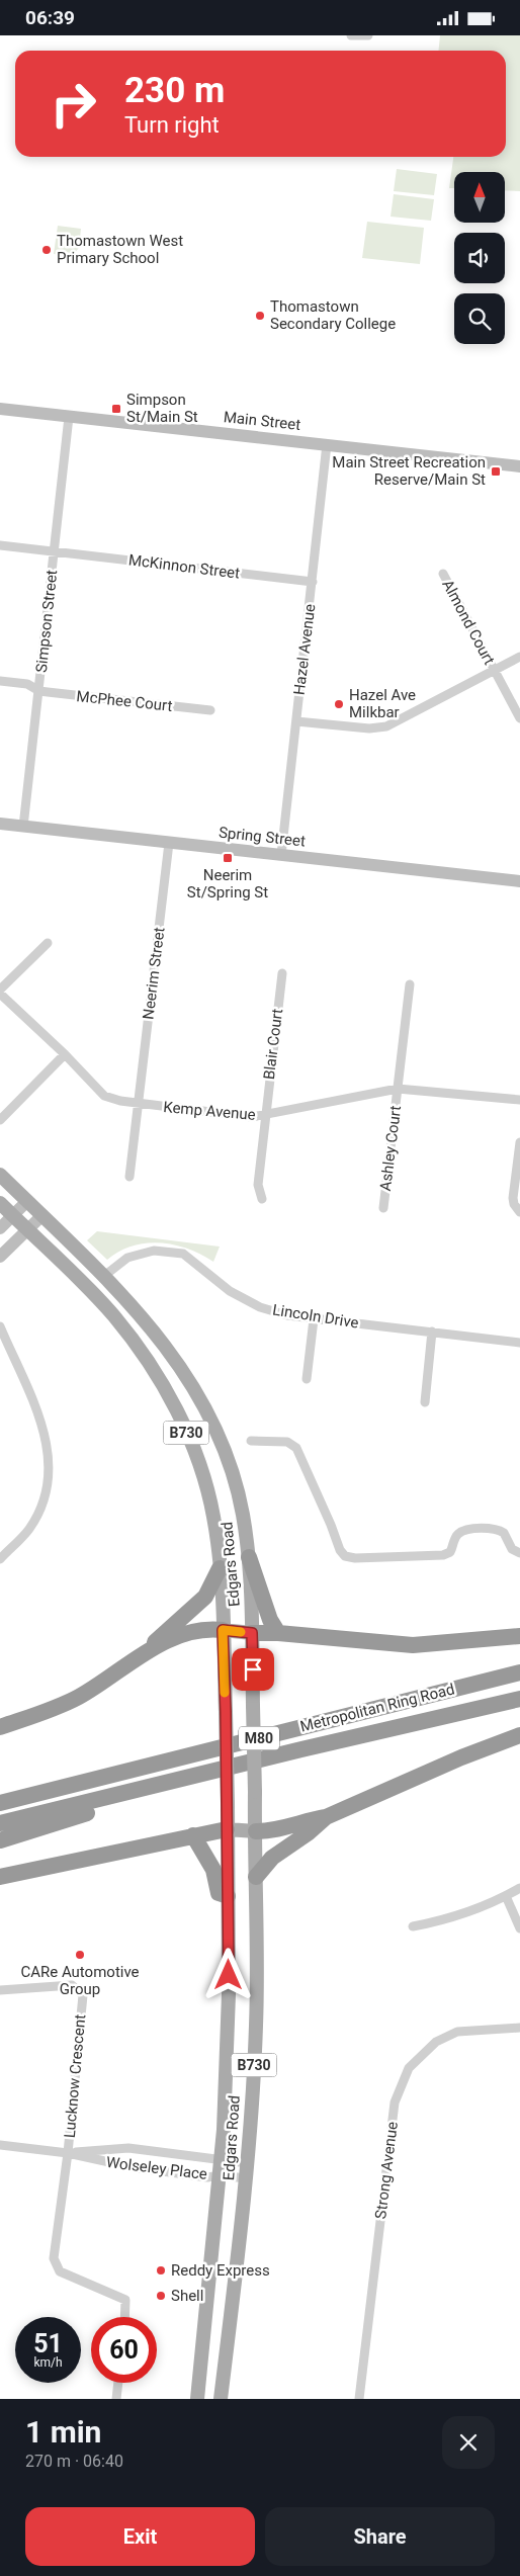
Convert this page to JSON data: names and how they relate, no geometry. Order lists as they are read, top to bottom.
{
  "streets": {
    "highway": ["Metropolitan Ring Road", "M80"],
    "main road": ["B730", "Edgars Road"],
    "street": [
      "Main Street",
      "McKinnon Street",
      "Simpson Street",
      "Almond Court",
      "Hazel Avenue",
      "McPhee Court",
      "Spring Street",
      "Neerim Street",
      "Blair Court",
      "Kemp Avenue",
      "Ashley Court",
      "Lincoln Drive",
      "Lucknow Crescent",
      "Wolseley Place",
      "Strong Avenue"
    ]
  },
  "crossings": [
    ["Main Street", "Simpson Street"],
    ["Main Street", "Hazel Avenue"],
    ["McKinnon Street", "Simpson Street"],
    ["McKinnon Street", "Hazel Avenue"],
    ["Simpson Street", "McPhee Court"],
    ["Simpson Street", "Spring Street"],
    ["Hazel Avenue", "Spring Street"],
    ["Spring Street", "Neerim Street"],
    ["Neerim Street", "Kemp Avenue"],
    ["Blair Court", "Kemp Avenue"],
    ["Kemp Avenue", "Ashley Court"],
    ["Lincoln Drive", "Edgars Road"],
    ["Edgars Road", "Wolseley Place"],
    ["Lucknow Crescent", "Wolseley Place"]
  ],
  "places": {
    "other": [
      "Thomastown West Primary School",
      "Thomastown Secondary College",
      "Hazel Ave Milkbar",
      "CARe Automotive Group",
      "Reddy Express",
      "Shell"
    ],
    "transit": ["Simpson St/Main St", "Main Street Recreation Reserve/Main St", "Neerim St/Spring St"]
  },
  "north": "top",
  "page": {
    "status": "06:39",
    "turn": ["230 m", "Turn right"],
    "speed": "51 km/h",
    "limit": "60",
    "heading": ["1 min", "270 m · 06:40"],
    "buttons": ["Exit", "Share"]
  }
}
